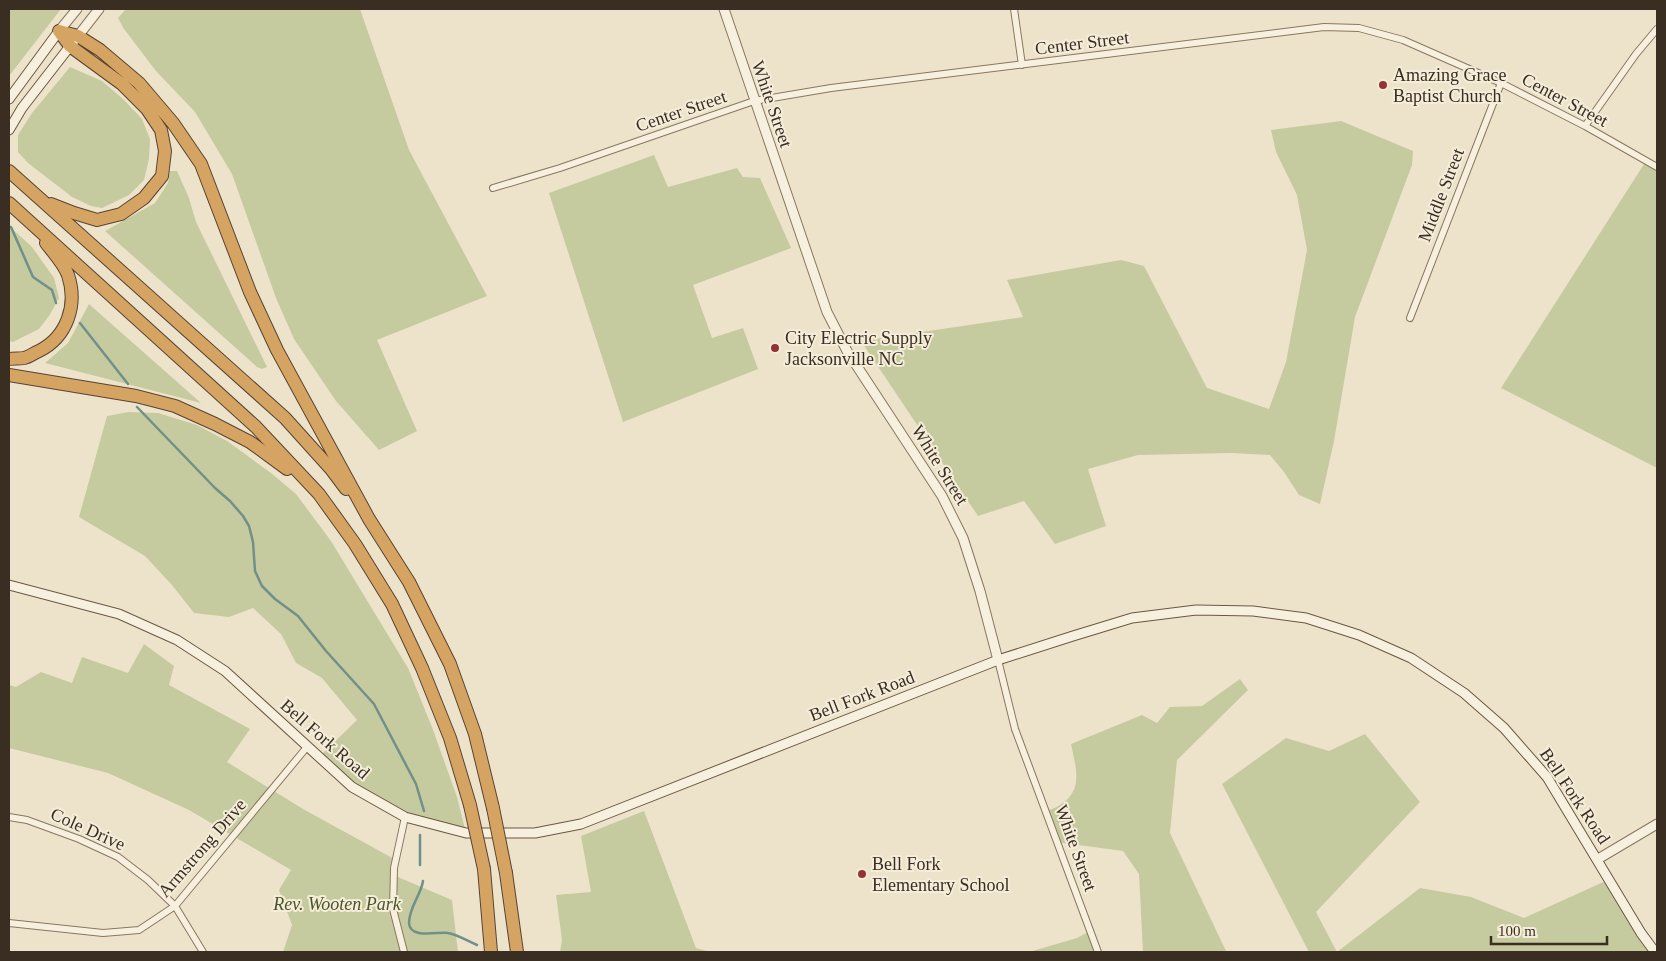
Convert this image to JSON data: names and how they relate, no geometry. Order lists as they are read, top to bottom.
{
  "streets": {
    "main road": ["White Street", "Bell Fork Road"],
    "street": [
      "Center Street",
      "Middle Street",
      "Cole Drive",
      "Armstrong Drive"
    ]
  },
  "crossings": [
    ["Center Street", "White Street"],
    ["Center Street", "Middle Street"],
    ["White Street", "Bell Fork Road"],
    ["Bell Fork Road", "Armstrong Drive"],
    ["Cole Drive", "Armstrong Drive"]
  ],
  "parks": ["Rev. Wooten Park"],
  "places": ["Amazing Grace Baptist Church", "City Electric Supply Jacksonville NC", "Bell Fork Elementary School"],
  "scale_bar": "100 m"
}
